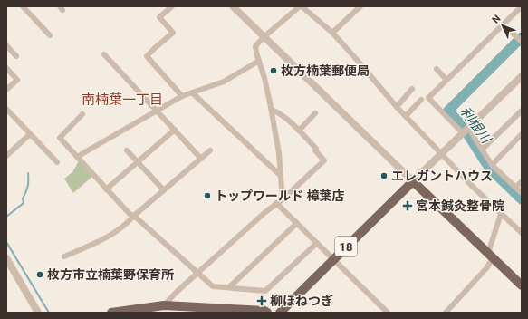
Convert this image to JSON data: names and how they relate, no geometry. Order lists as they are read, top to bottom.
{
  "streets": {
    "main road": ["18"]
  },
  "districts": ["南楠葉一丁目"],
  "water": ["利根川"],
  "places": {
    "other": [
      "枚方楠葉郵便局",
      "エレガントハウス",
      "トップワールド 樟葉店",
      "枚方市立楠葉野保育所"
    ],
    "health": ["宮本鍼灸整骨院", "柳ほねつぎ"]
  },
  "north": "top left"
}
